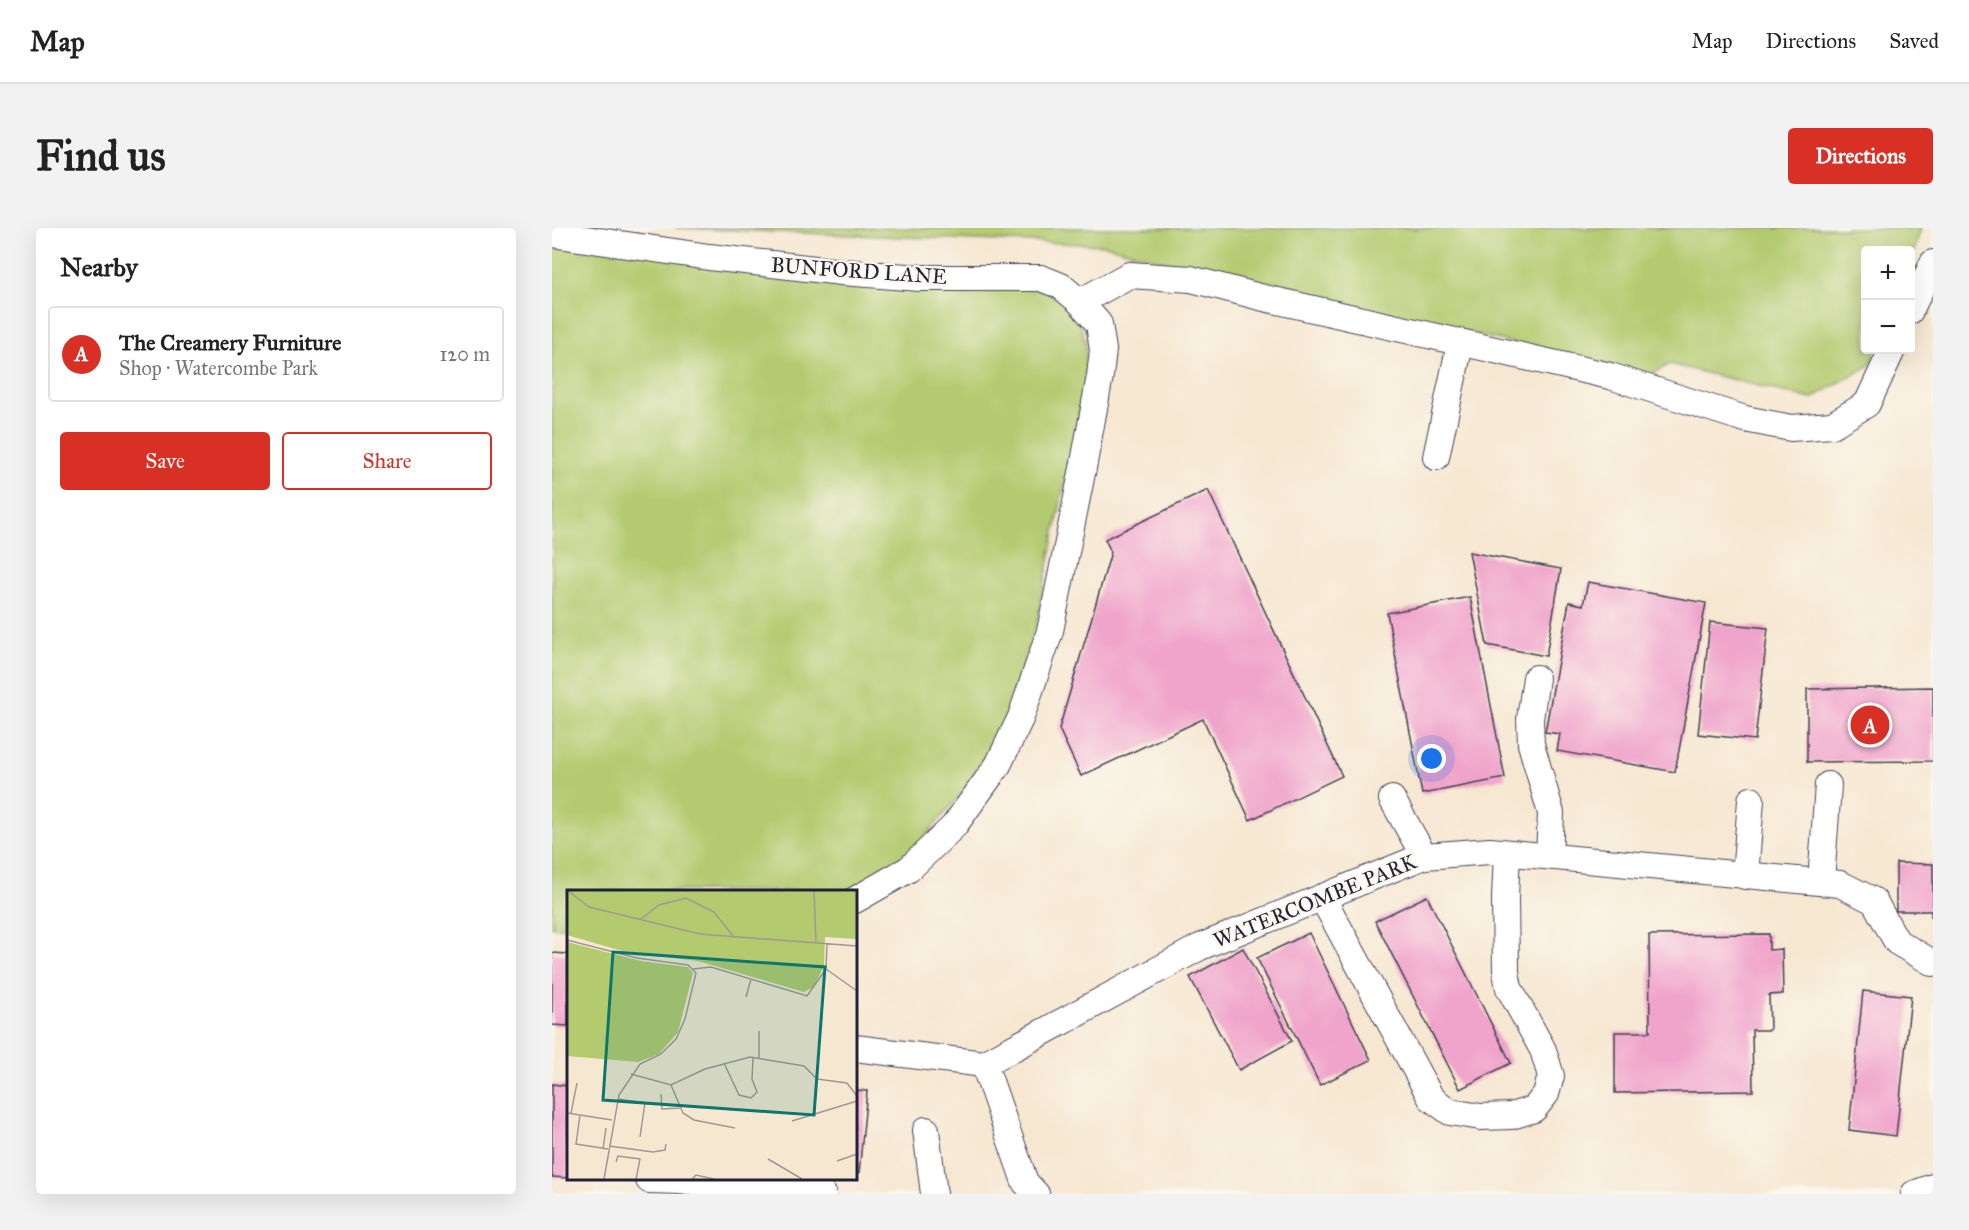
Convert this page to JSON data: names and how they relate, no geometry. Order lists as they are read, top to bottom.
{
  "streets": {
    "street": ["BUNFORD LANE", "WATERCOMBE PARK"]
  },
  "page": {
    "header": "Map",
    "nav": ["Map", "Directions", "Saved"],
    "buttons": [
      "Directions",
      ["Save", "Share"]
    ],
    "title": "Find us",
    "heading": "Nearby",
    "map_buttons": ["+", "−"],
    "list": [
      {
        "mark": "A",
        "name": "The Creamery Furniture",
        "note": "Shop · Watercombe Park",
        "value": "120 m"
      }
    ],
    "pins": "A"
  }
}
